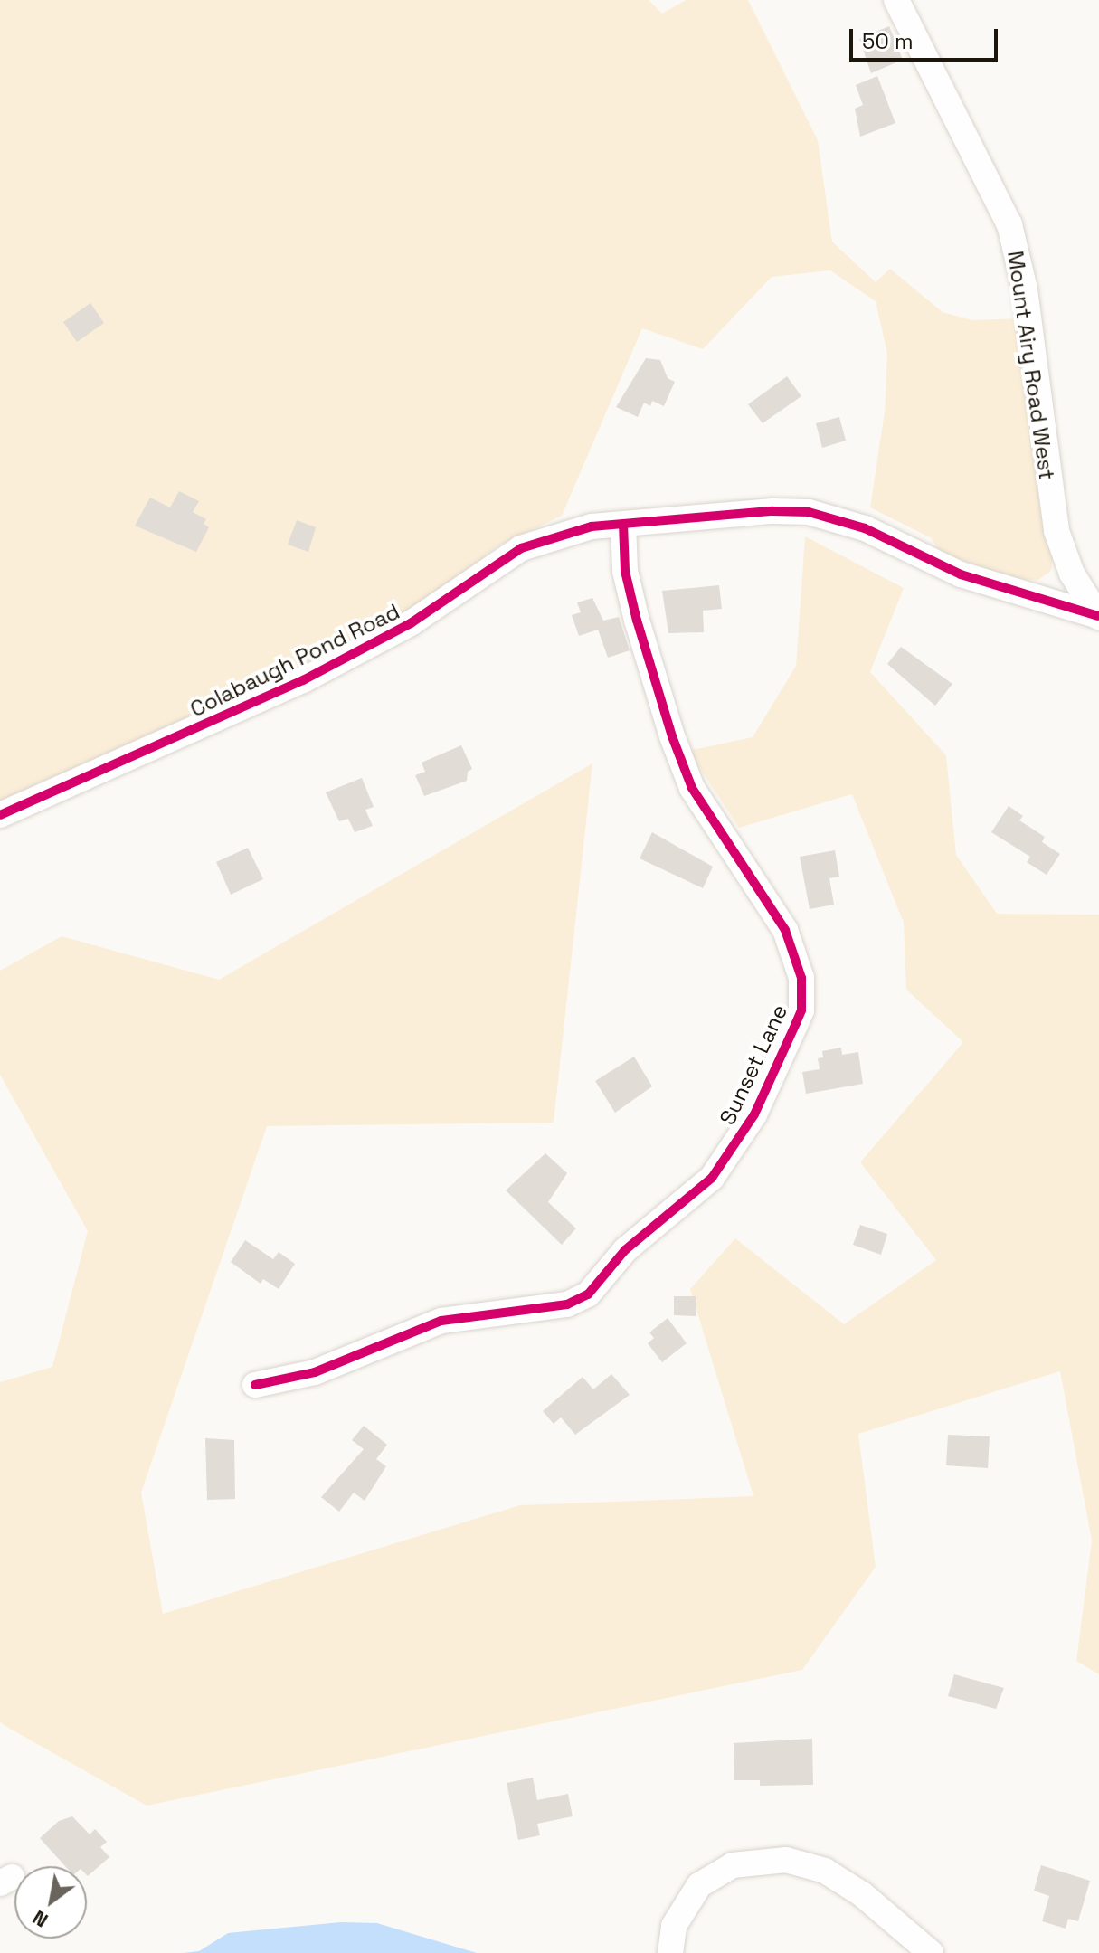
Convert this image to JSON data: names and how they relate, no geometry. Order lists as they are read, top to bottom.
{
  "streets": {
    "street": ["Mount Airy Road West", "Colabaugh Pond Road", "Sunset Lane"]
  },
  "crossings": [
    ["Mount Airy Road West", "Colabaugh Pond Road"],
    ["Colabaugh Pond Road", "Sunset Lane"]
  ],
  "scale_bar": "50 m",
  "north": "bottom left"
}
